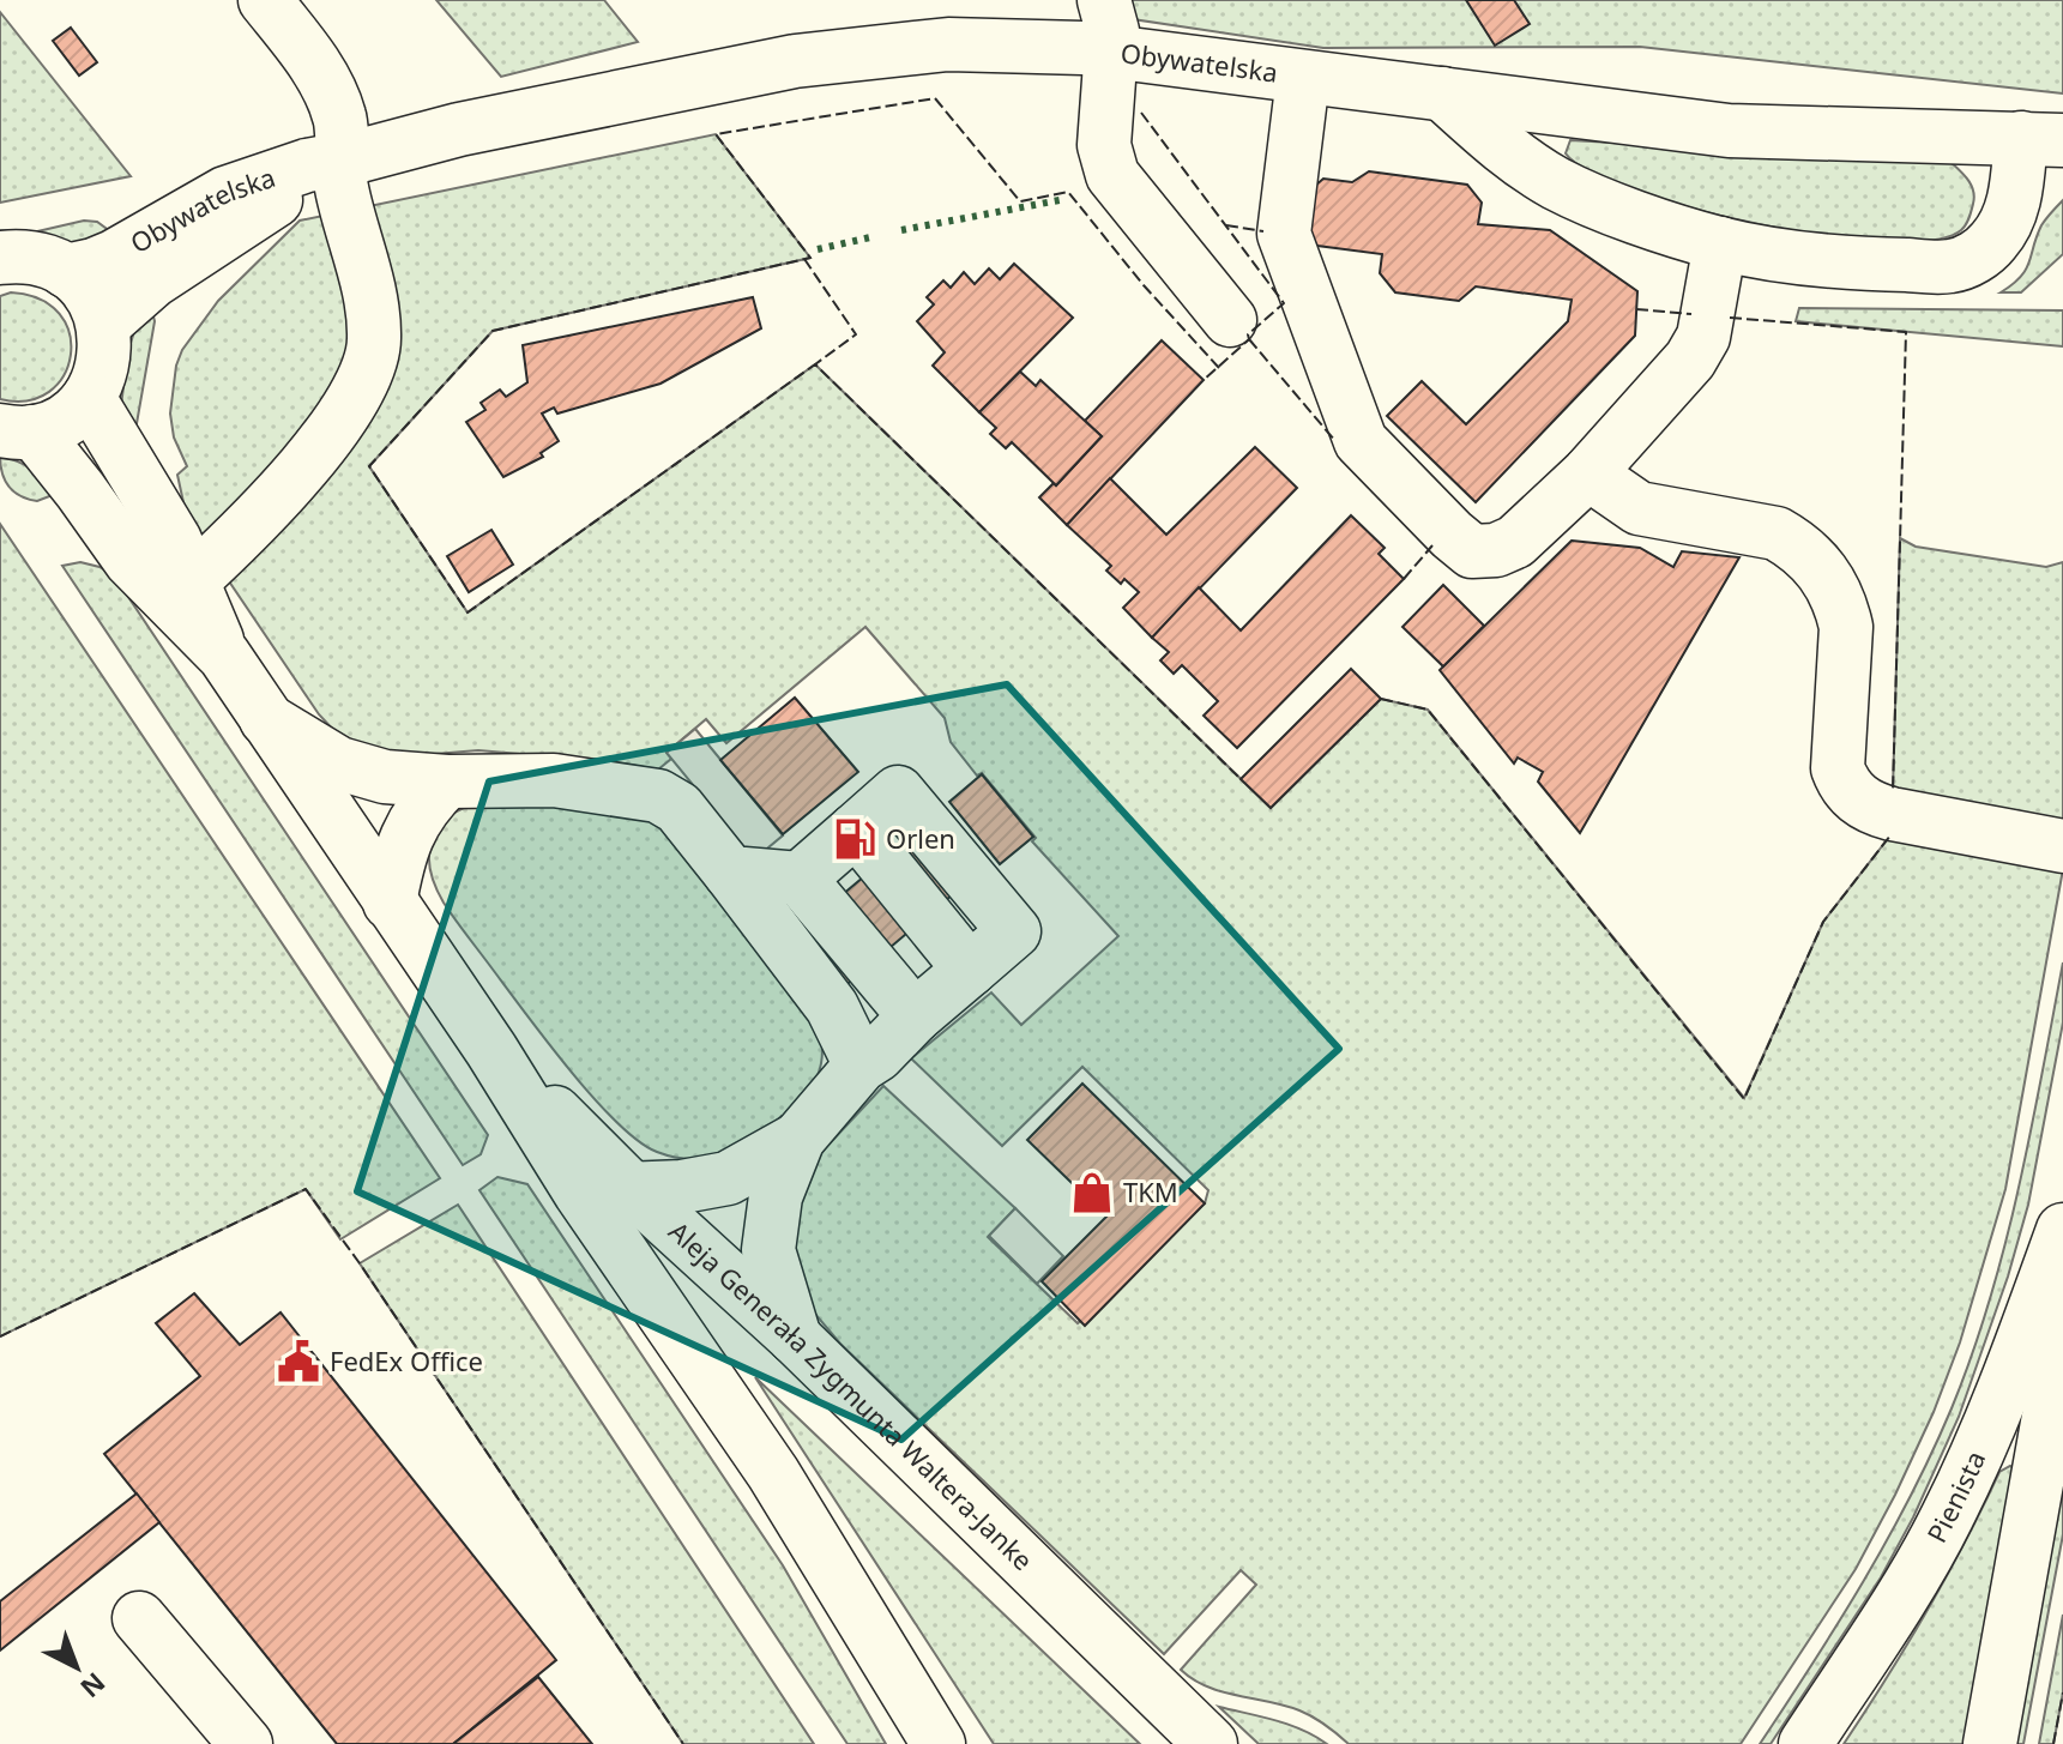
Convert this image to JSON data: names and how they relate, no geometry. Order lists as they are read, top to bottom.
{
  "streets": {
    "street": ["Obywatelska", "Aleja Generała Zygmunta Waltera-Janke", "Pienista"]
  },
  "places": {
    "fuel station": ["Orlen"],
    "shop": ["TKM"],
    "public building": ["FedEx Office"]
  },
  "north": "bottom right"
}
